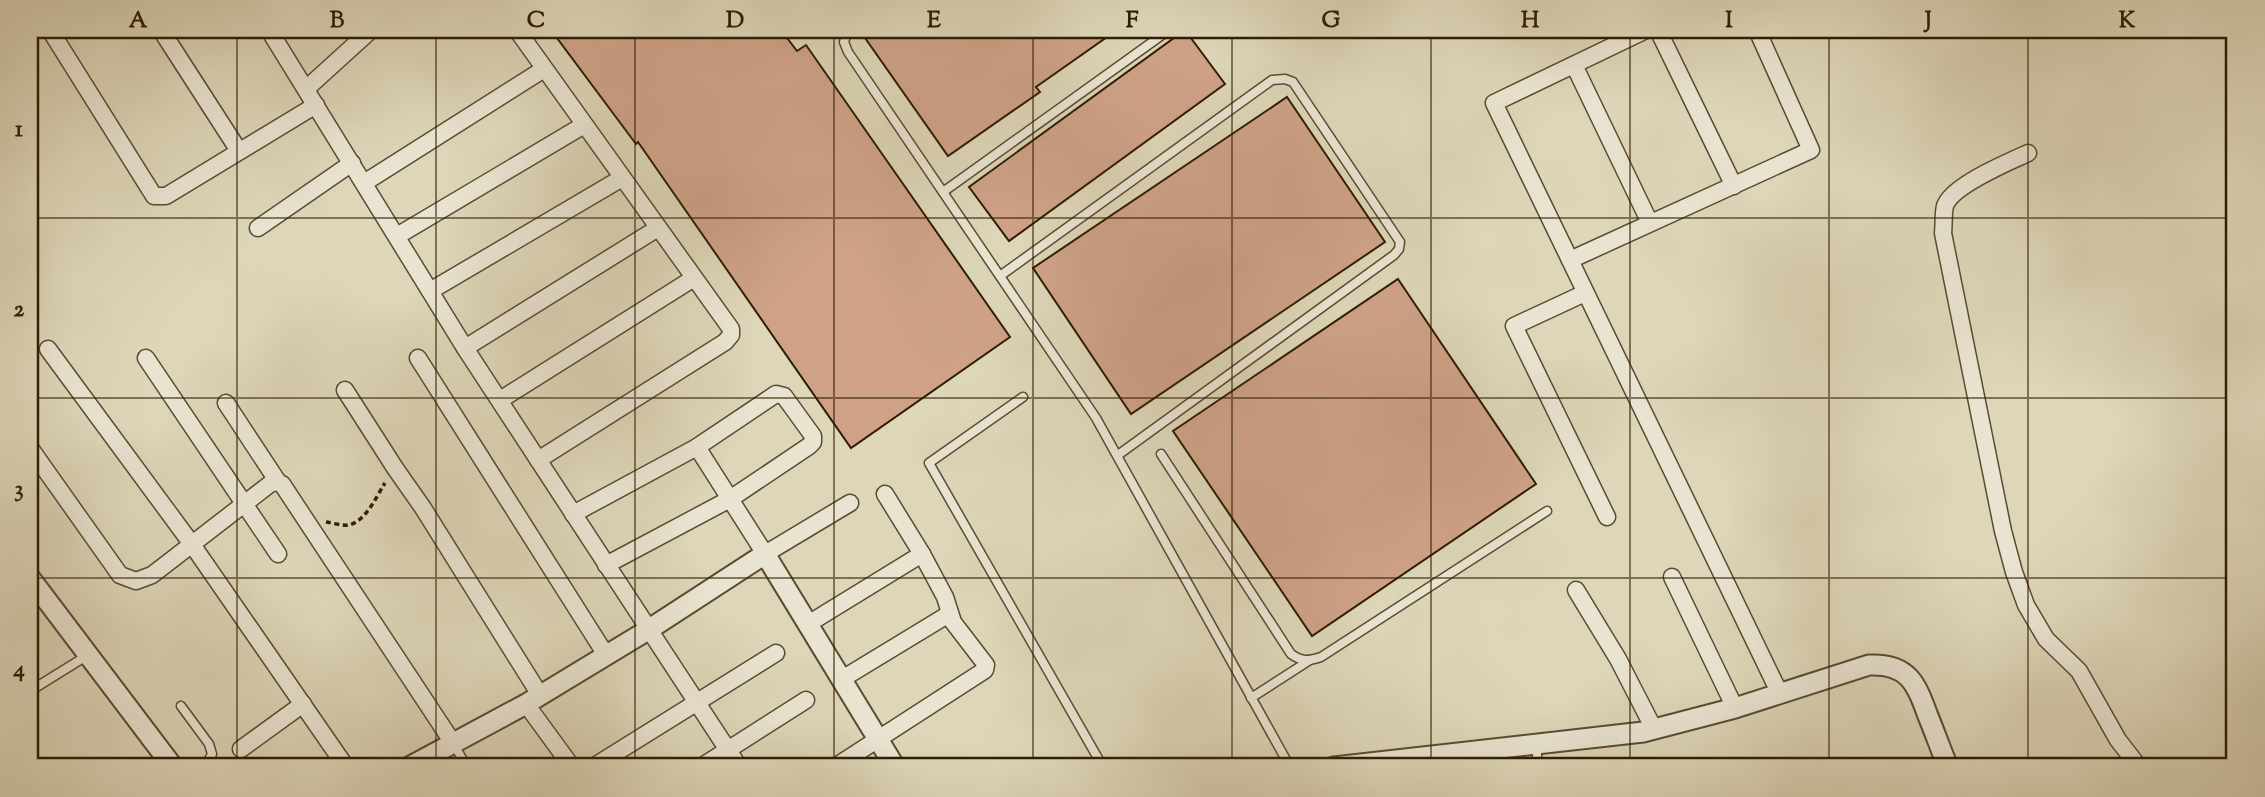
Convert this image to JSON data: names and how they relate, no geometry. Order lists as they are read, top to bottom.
{
  "grid": {
    "columns": [
      "A",
      "B",
      "C",
      "D",
      "E",
      "F",
      "G",
      "H",
      "I",
      "J",
      "K"
    ],
    "rows": [
      "1",
      "2",
      "3",
      "4"
    ]
  }
}
